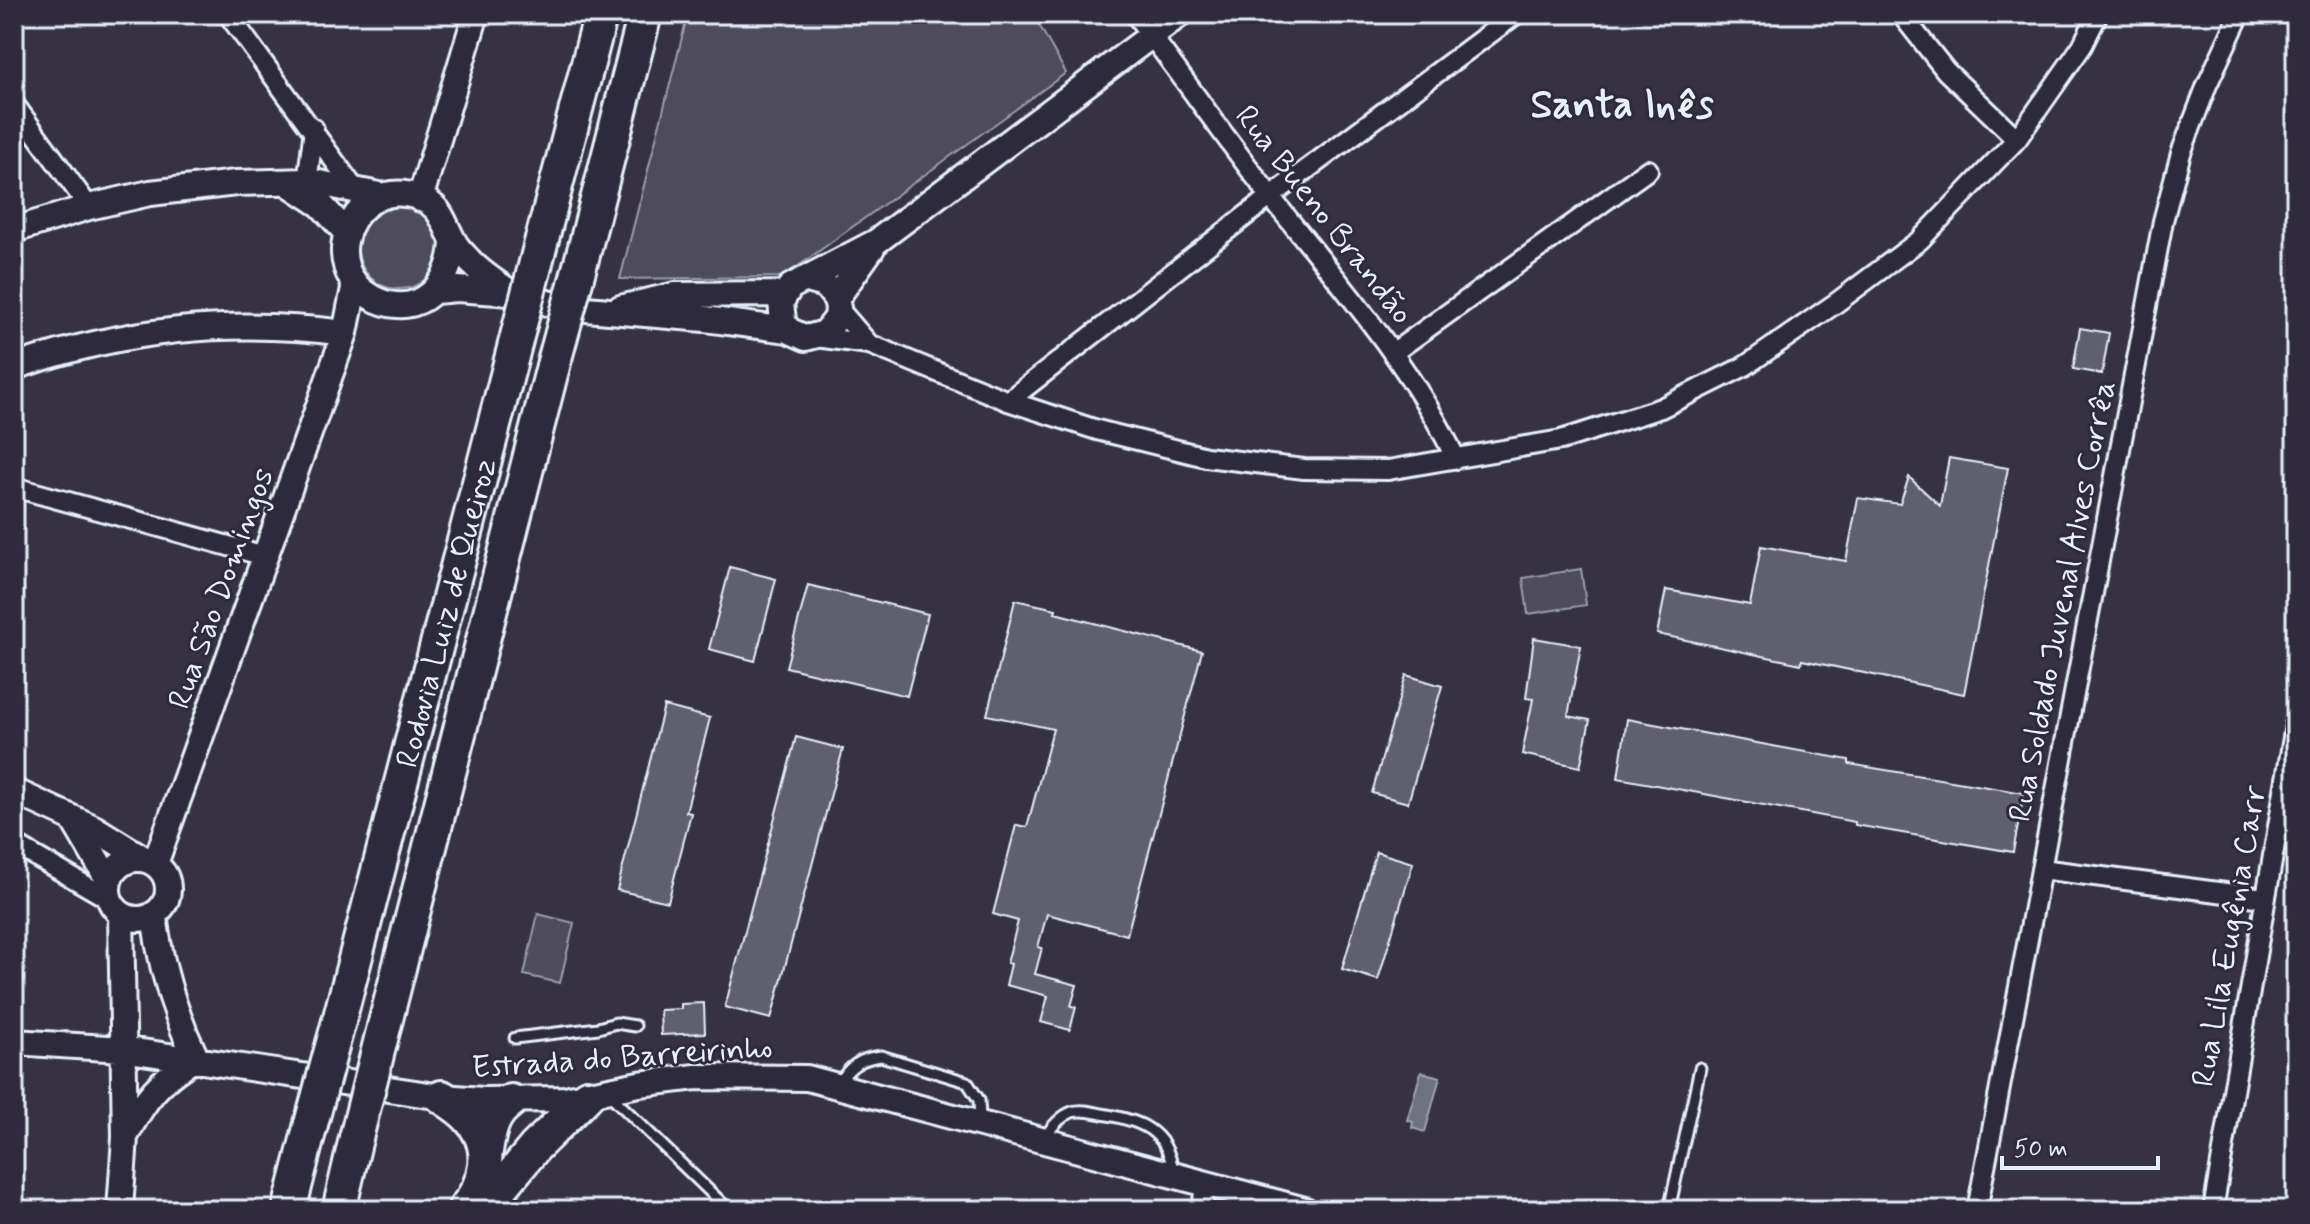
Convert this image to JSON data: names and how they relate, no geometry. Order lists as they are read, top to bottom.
{
  "streets": {
    "highway": ["Rodovia Luiz de Queiroz"],
    "main road": ["Rua São Domingos", "Estrada do Barreirinho"],
    "street": ["Rua Bueno Brandão", "Rua Soldado Juvenal Alves Corrêa", "Rua Lila Eugênia Carr"]
  },
  "districts": ["Santa Inês"],
  "scale_bar": "50 m"
}
